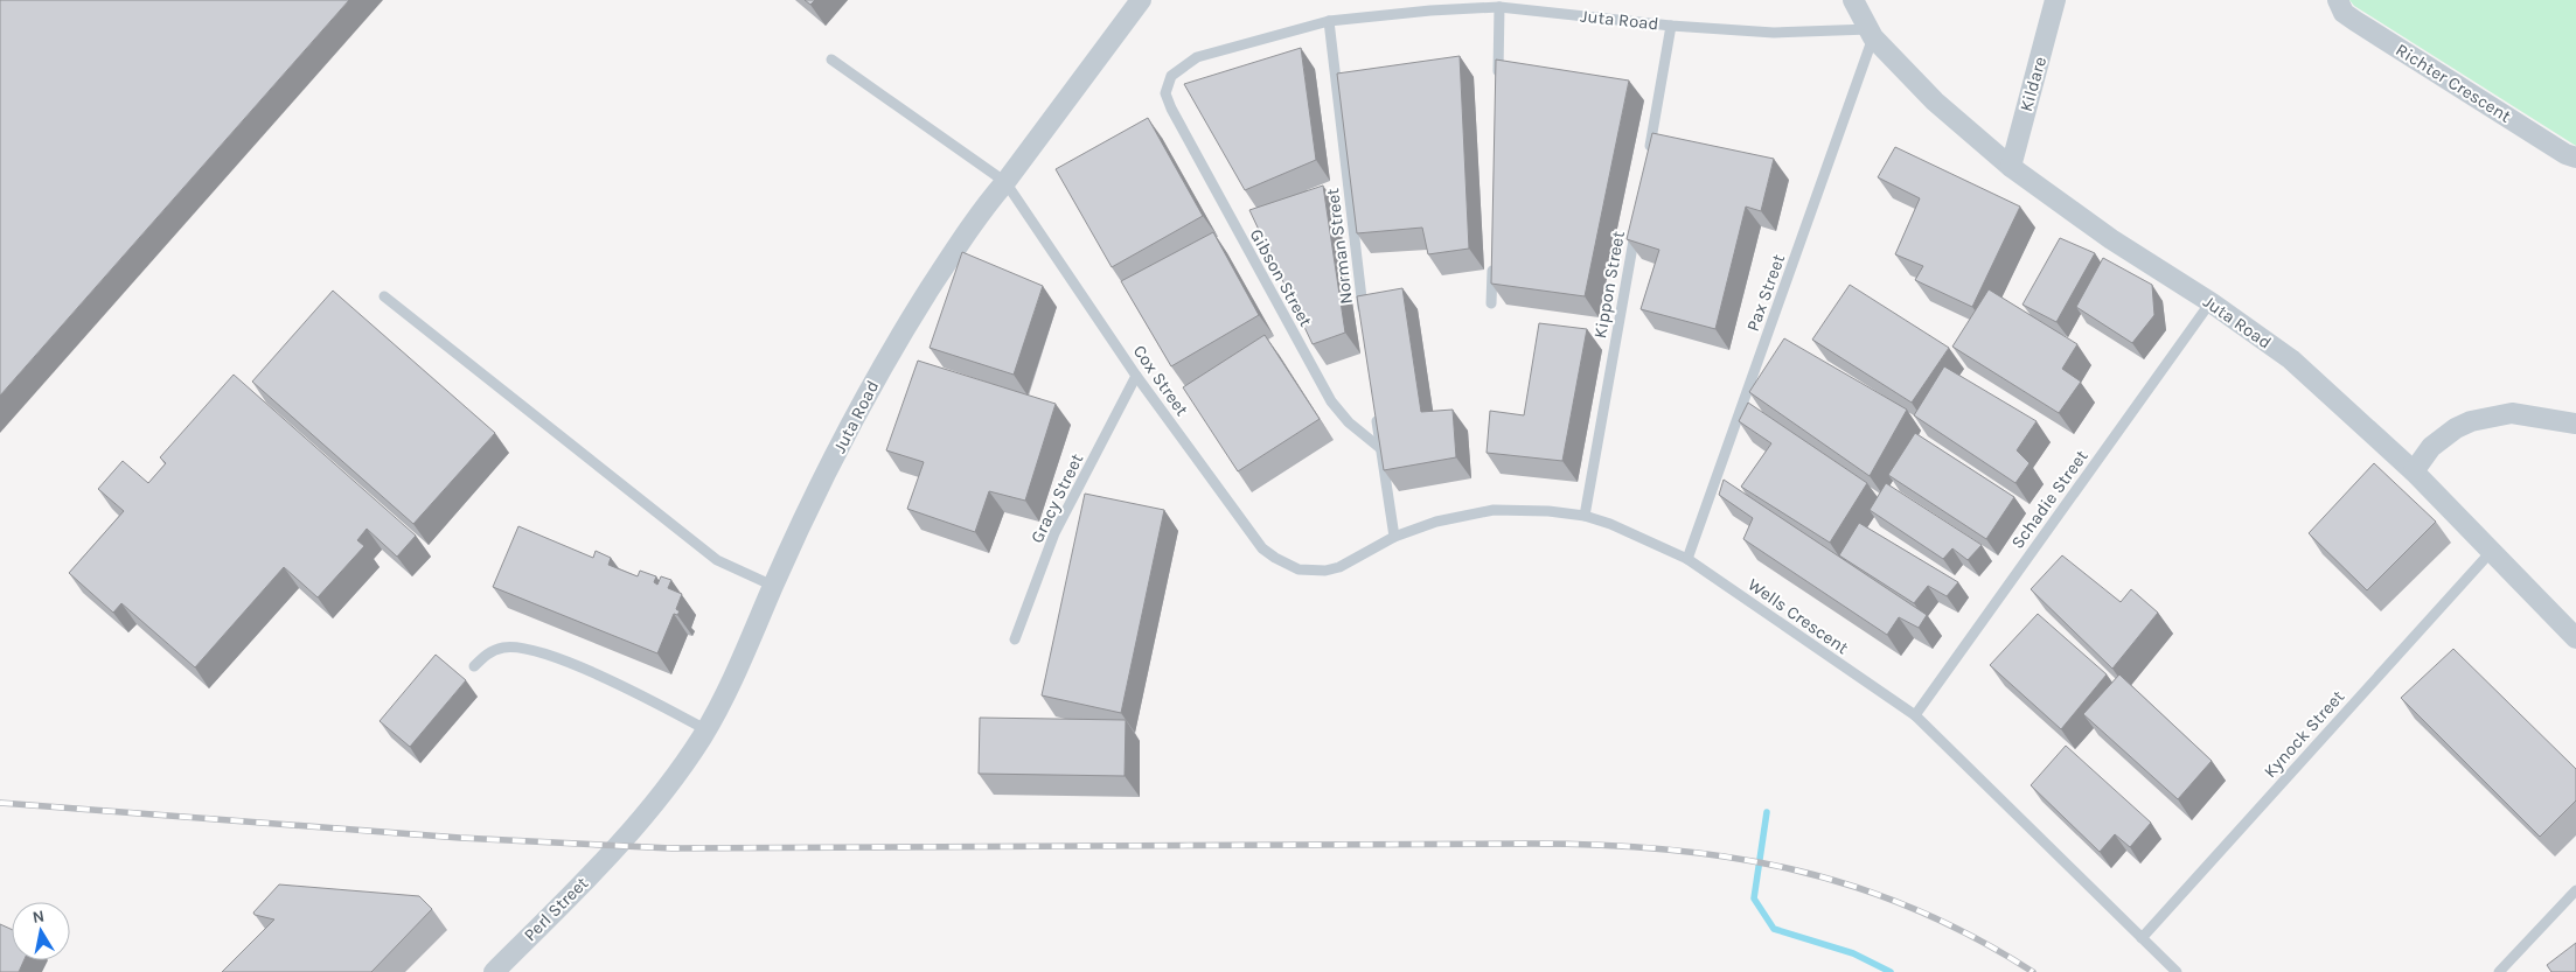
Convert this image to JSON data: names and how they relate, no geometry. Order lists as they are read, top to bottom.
{
  "streets": {
    "street": [
      "Juta Road",
      "Richter Crescent",
      "Kildare",
      "Perl Street"
    ],
    "lane": [
      "Norman Street",
      "Gibson Street",
      "Kippon Street",
      "Pax Street",
      "Cox Street",
      "Gracy Street",
      "Schadie Street",
      "Wells Crescent",
      "Kynock Street"
    ]
  },
  "crossings": [
    ["Juta Road", "Kildare"],
    ["Juta Road", "Norman Street"],
    ["Juta Road", "Gibson Street"],
    ["Juta Road", "Pax Street"],
    ["Juta Road", "Cox Street"],
    ["Juta Road", "Schadie Street"],
    ["Juta Road", "Kynock Street"],
    ["Juta Road", "Perl Street"],
    ["Kippon Street", "Wells Crescent"],
    ["Pax Street", "Wells Crescent"],
    ["Cox Street", "Gracy Street"],
    ["Cox Street", "Wells Crescent"],
    ["Schadie Street", "Wells Crescent"],
    ["Wells Crescent", "Kynock Street"]
  ],
  "north": "top"
}
